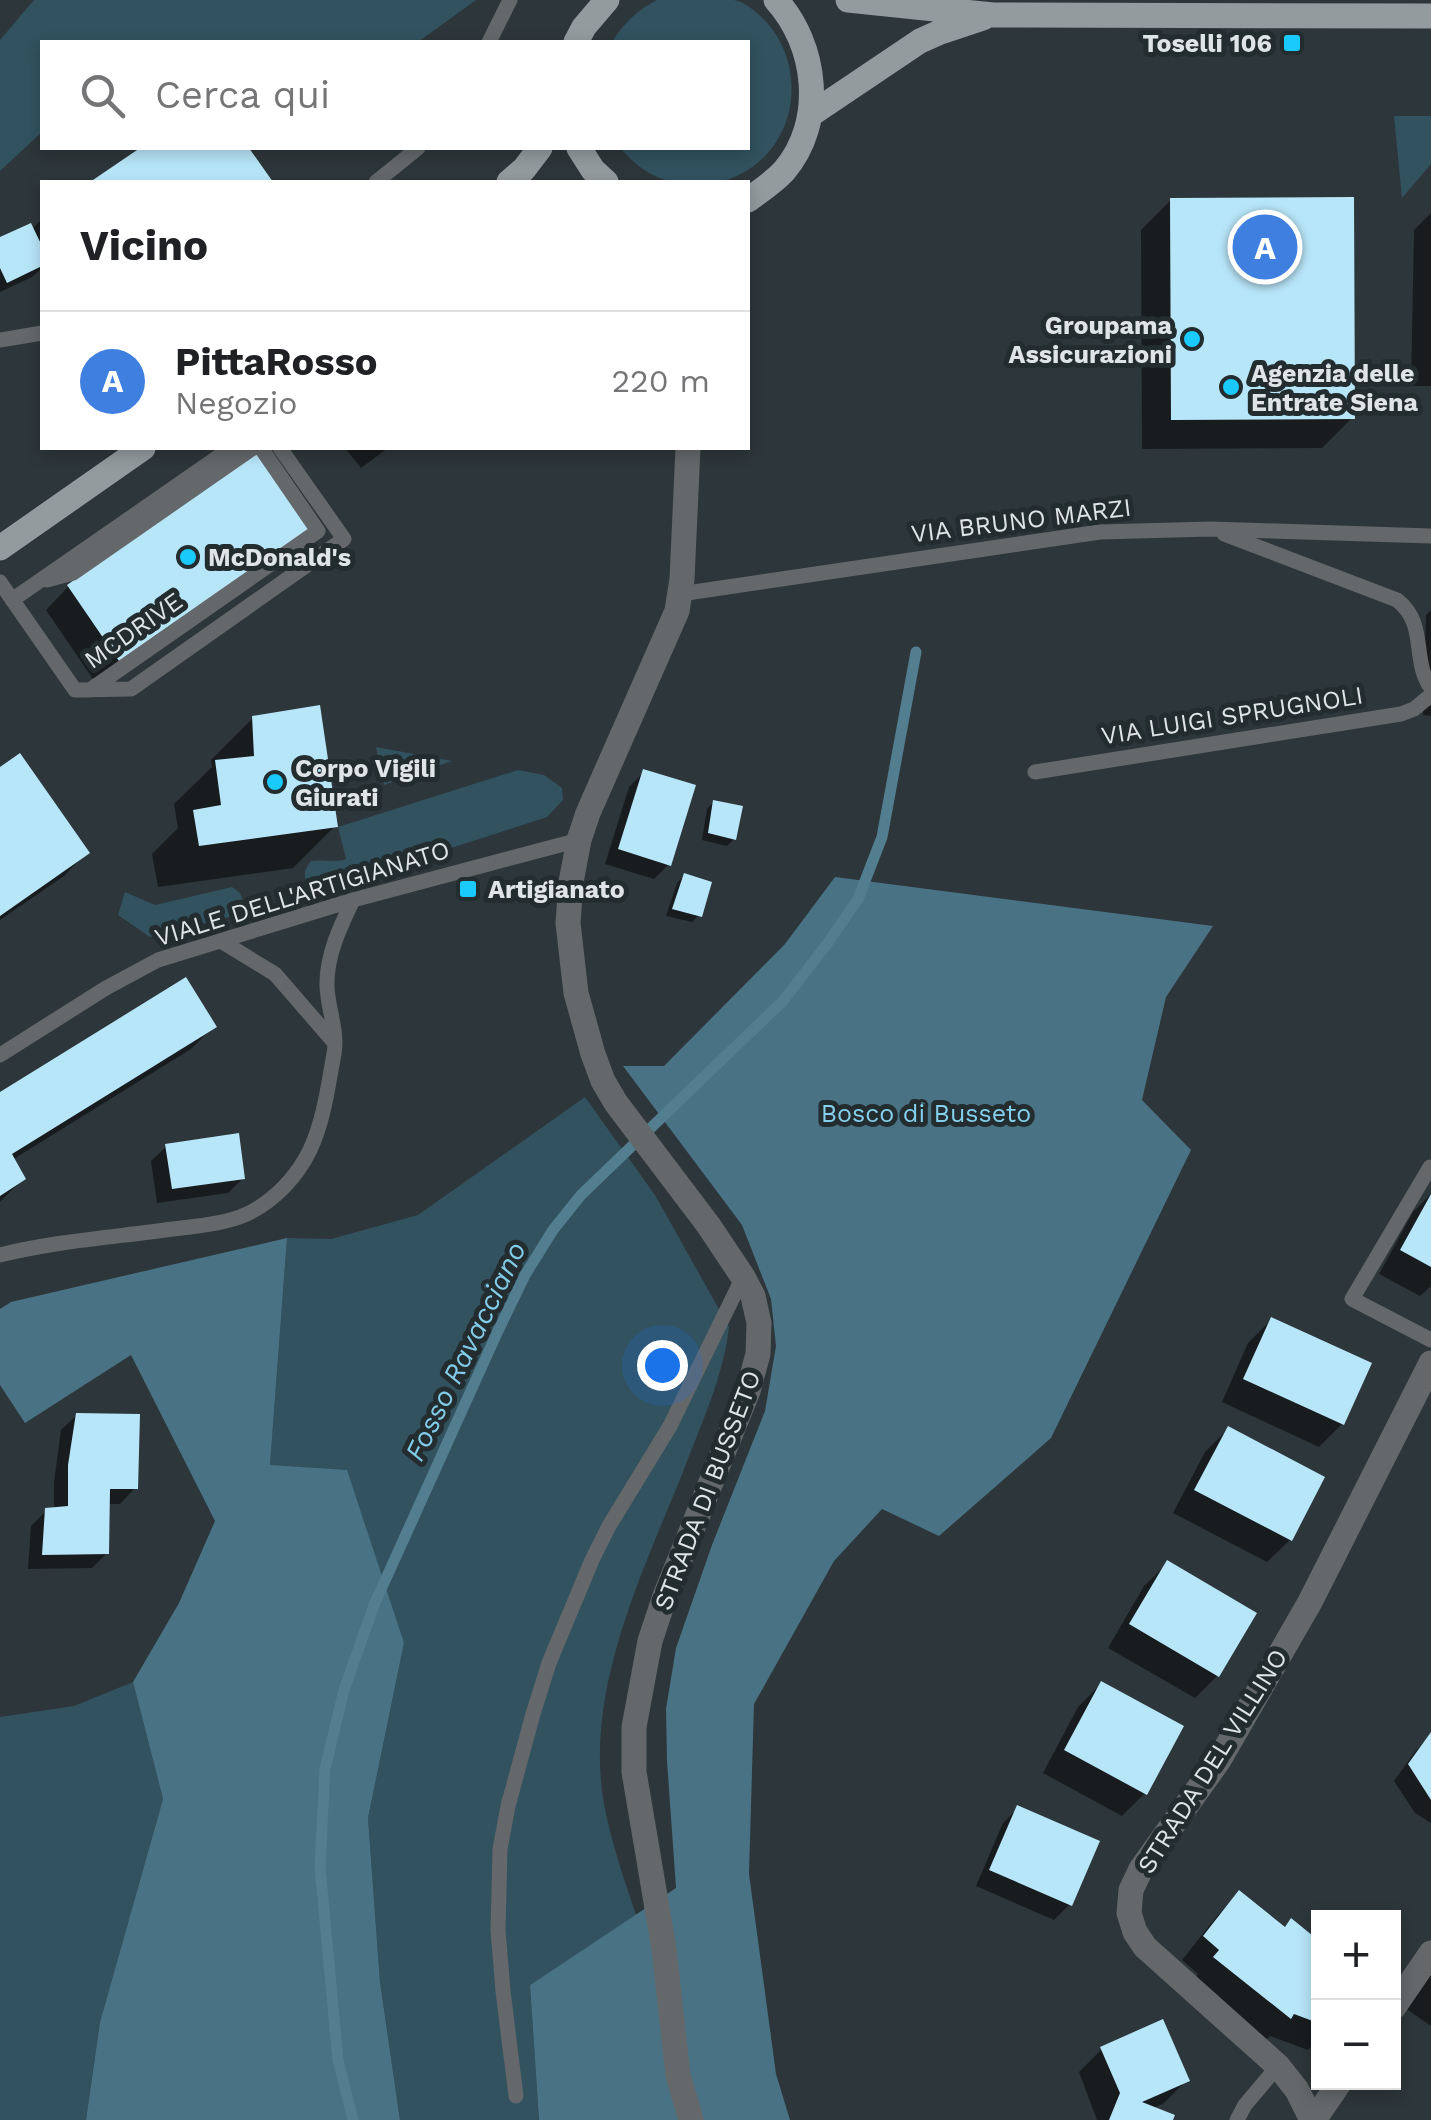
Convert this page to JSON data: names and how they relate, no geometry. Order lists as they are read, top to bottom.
{
  "streets": {
    "street": ["STRADA DI BUSSETO", "STRADA DEL VILLINO"],
    "lane": [
      "VIA BRUNO MARZI",
      "MCDRIVE",
      "VIA LUIGI SPRUGNOLI",
      "VIALE DELL'ARTIGIANATO"
    ]
  },
  "crossings": [
    ["VIA BRUNO MARZI", "VIA LUIGI SPRUGNOLI"],
    ["VIA BRUNO MARZI", "STRADA DI BUSSETO"],
    ["VIALE DELL'ARTIGIANATO", "STRADA DI BUSSETO"]
  ],
  "water": ["Fosso Ravacciano"],
  "parks": ["Bosco di Busseto"],
  "places": {
    "transit": ["Toselli 106", "Artigianato"],
    "other": [
      "Groupama Assicurazioni",
      "Agenzia delle Entrate Siena",
      "McDonald's",
      "Corpo Vigili Giurati"
    ]
  },
  "page": {
    "search": "Cerca qui",
    "heading": "Vicino",
    "pins": "A",
    "list": [
      {
        "mark": "A",
        "name": "PittaRosso",
        "note": "Negozio",
        "value": "220 m"
      }
    ],
    "map_buttons": ["+", "−"]
  }
}
